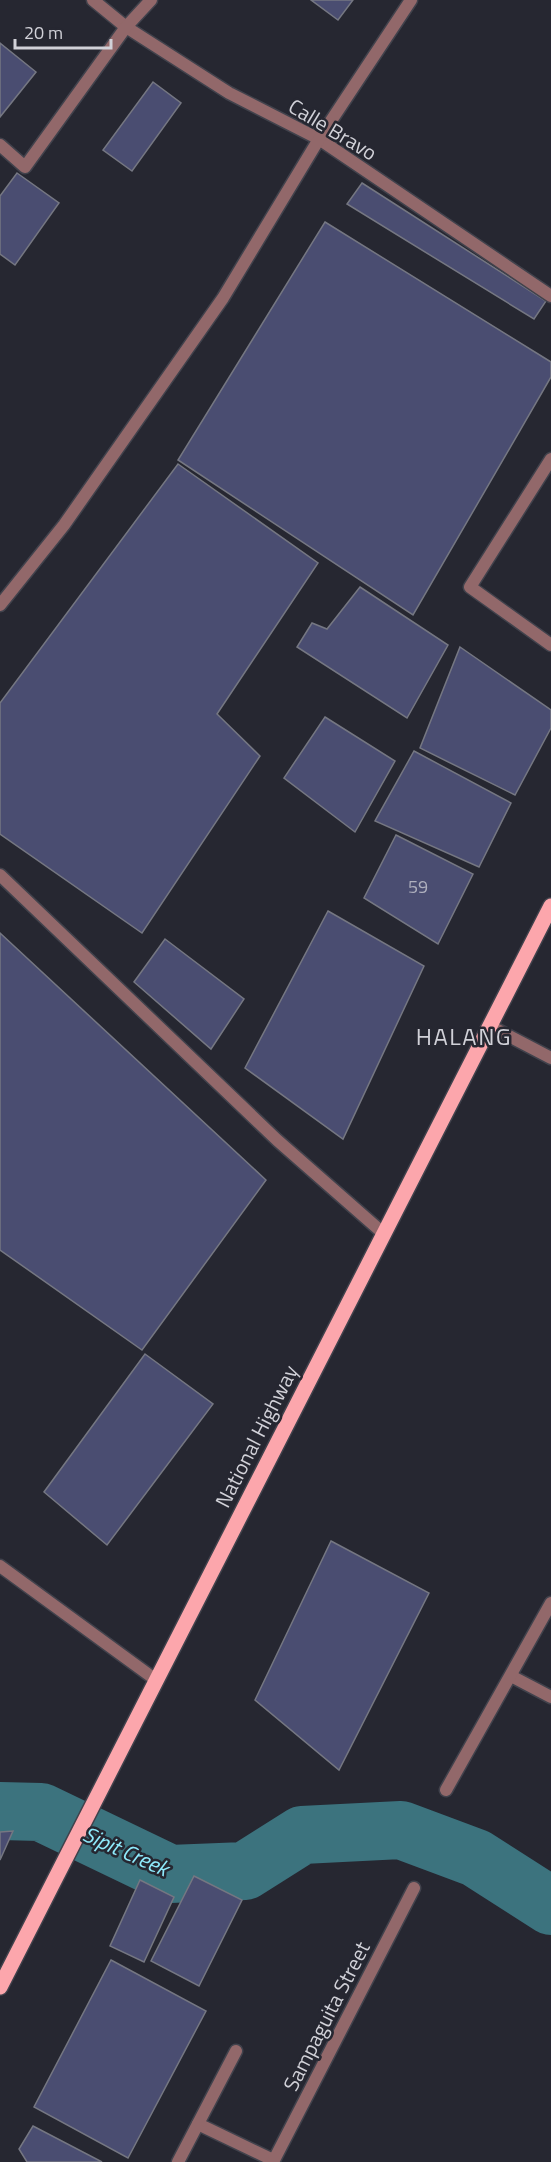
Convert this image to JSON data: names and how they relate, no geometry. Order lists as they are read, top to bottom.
{
  "streets": {
    "main road": ["National Highway"],
    "street": ["Calle Bravo", "Sampaguita Street"]
  },
  "districts": ["HALANG"],
  "water": ["Sipit Creek"],
  "house_numbers": ["59"],
  "scale_bar": "20 m"
}
